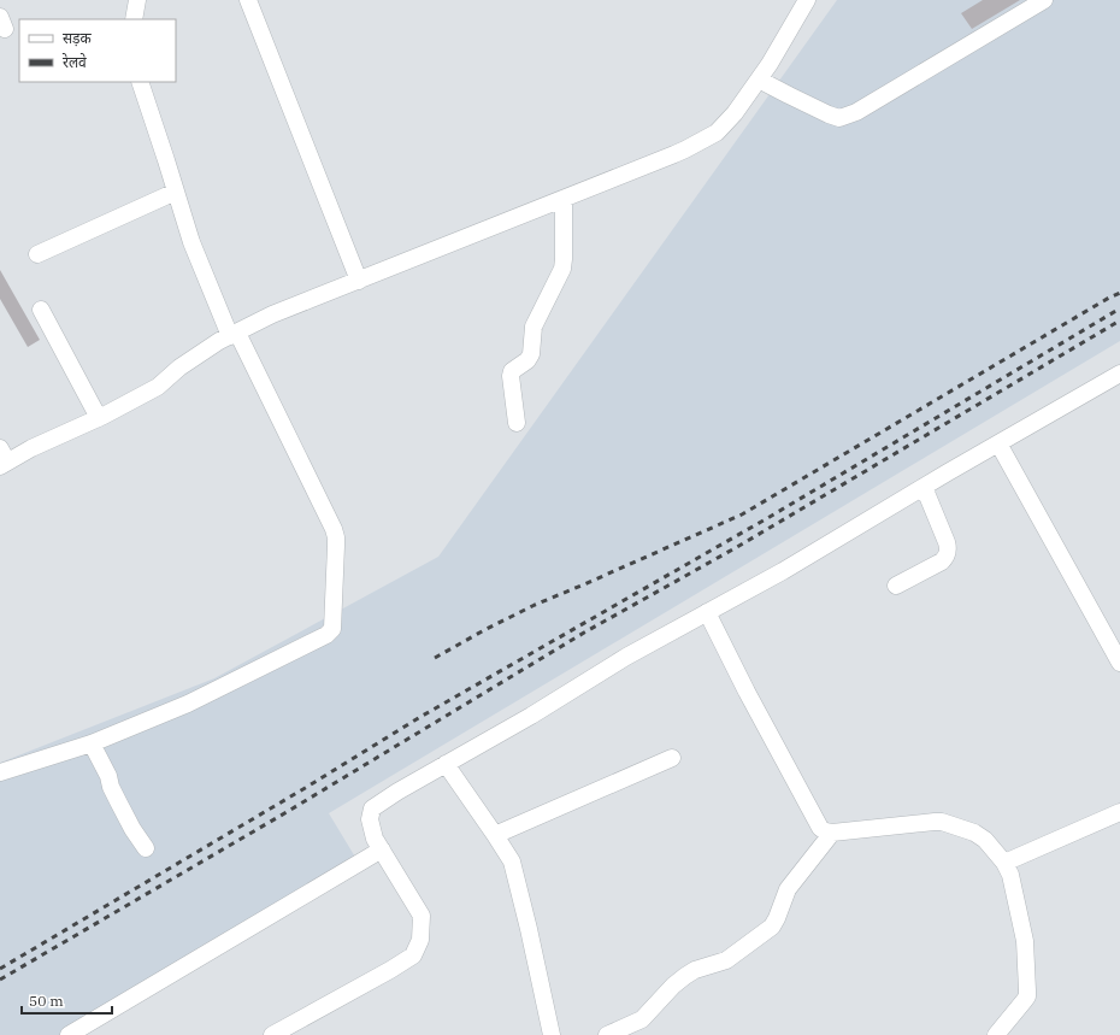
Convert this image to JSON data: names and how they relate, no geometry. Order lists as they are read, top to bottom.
{
  "legend": ["सड़क", "रेलवे"],
  "scale_bar": "50 m"
}
